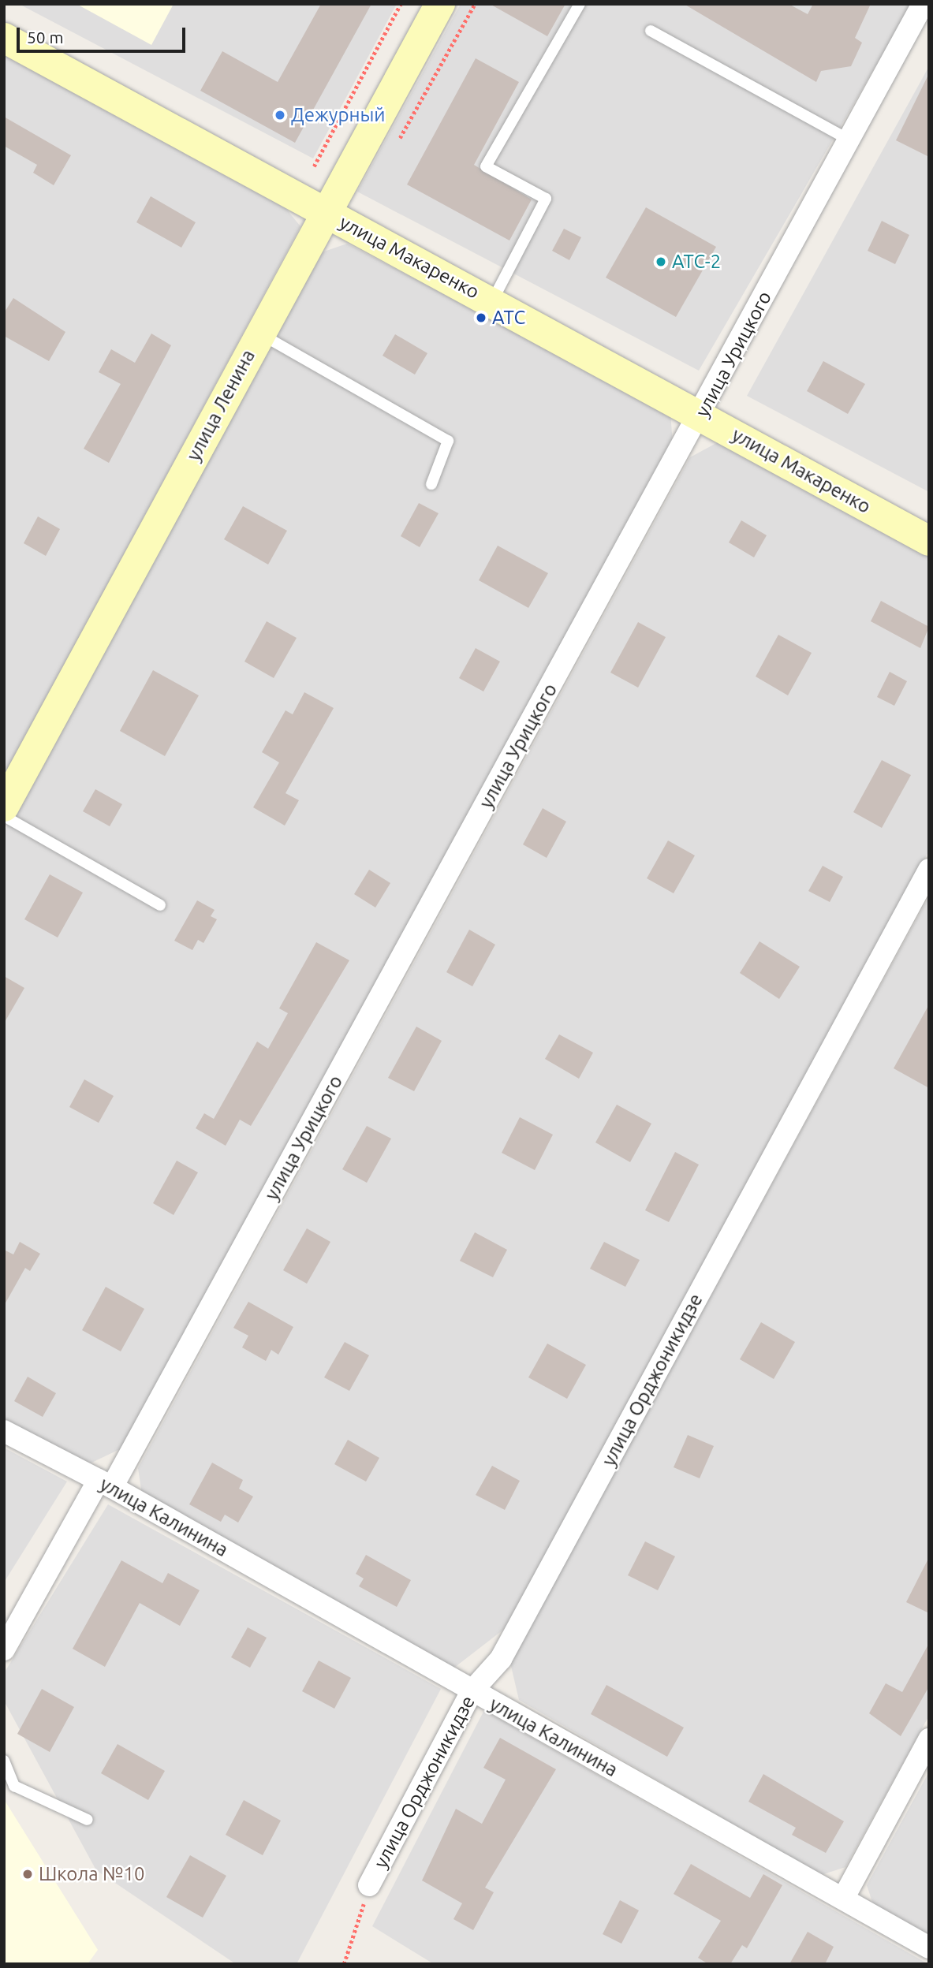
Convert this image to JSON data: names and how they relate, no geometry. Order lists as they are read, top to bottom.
{
  "streets": {
    "main road": ["улица Макаренко", "улица Ленина"],
    "street": ["улица Урицкого", "улица Орджоникидзе", "улица Калинина"]
  },
  "crossings": [
    ["улица Макаренко", "улица Урицкого"],
    ["улица Макаренко", "улица Ленина"],
    ["улица Урицкого", "улица Калинина"],
    ["улица Орджоникидзе", "улица Калинина"]
  ],
  "places": [
    "Дежурный",
    "АТС-2",
    "АТС",
    "Школа №10"
  ],
  "scale_bar": "50 m"
}
